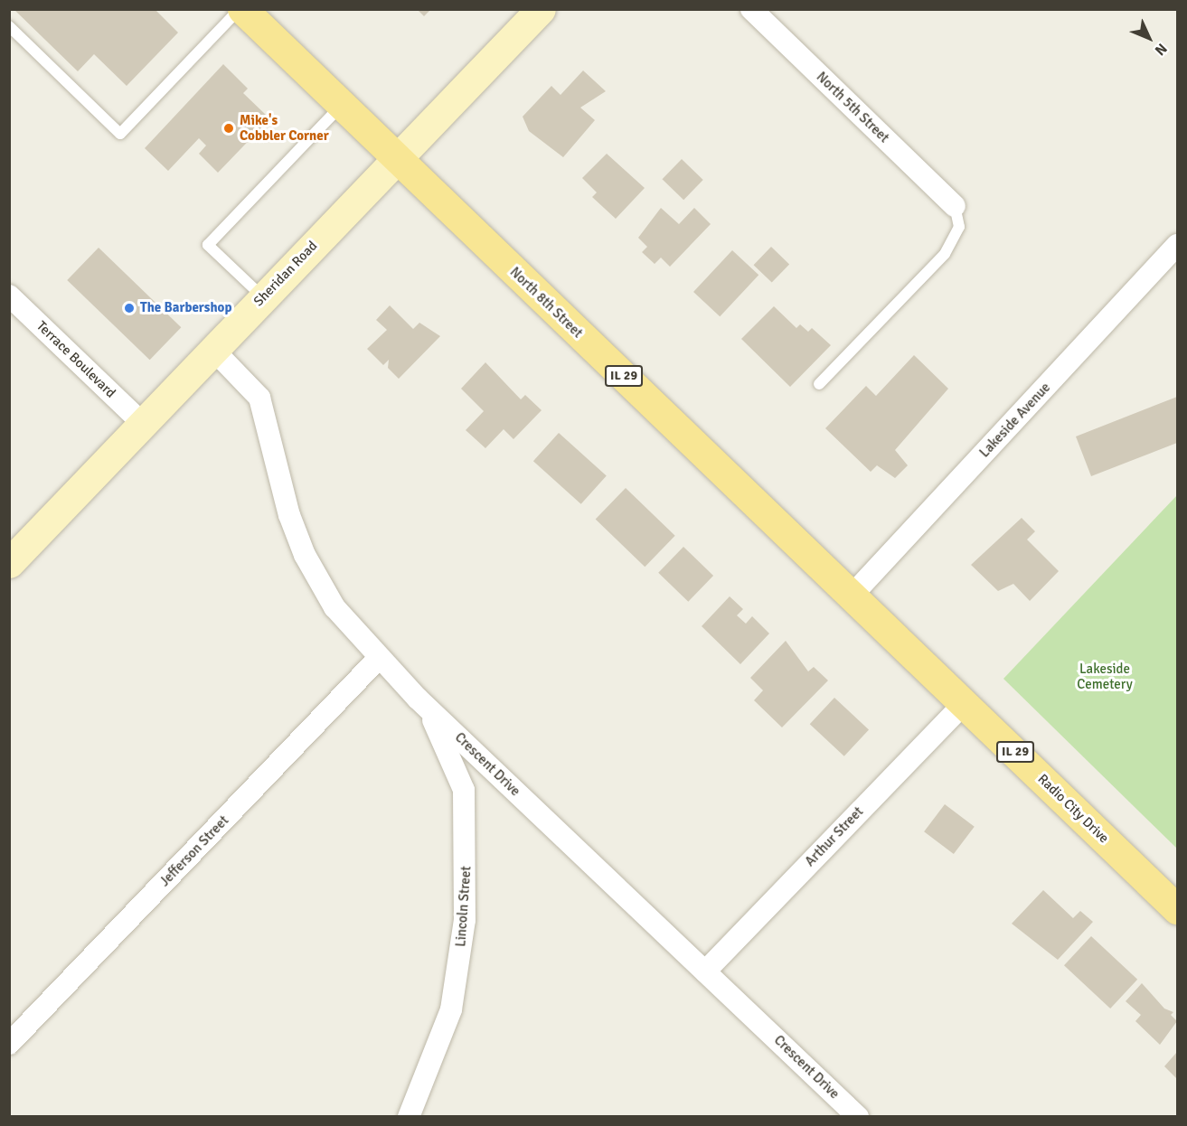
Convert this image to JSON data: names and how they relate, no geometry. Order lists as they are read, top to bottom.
{
  "streets": {
    "main road": [
      "Sheridan Road",
      "North 8th Street",
      "IL 29",
      "Radio City Drive"
    ],
    "street": [
      "North 5th Street",
      "Terrace Boulevard",
      "Lakeside Avenue",
      "Crescent Drive",
      "Arthur Street",
      "Jefferson Street",
      "Lincoln Street"
    ]
  },
  "crossings": [
    ["Sheridan Road", "North 8th Street"],
    ["Sheridan Road", "Terrace Boulevard"],
    ["Sheridan Road", "Crescent Drive"],
    ["North 8th Street", "Lakeside Avenue"],
    ["North 8th Street", "Radio City Drive"],
    ["Lakeside Avenue", "Radio City Drive"],
    ["Crescent Drive", "Arthur Street"],
    ["Crescent Drive", "Jefferson Street"],
    ["Crescent Drive", "Lincoln Street"],
    ["Radio City Drive", "Arthur Street"]
  ],
  "parks": ["Lakeside Cemetery"],
  "places": ["Mike's Cobbler Corner", "The Barbershop"],
  "north": "bottom right"
}
